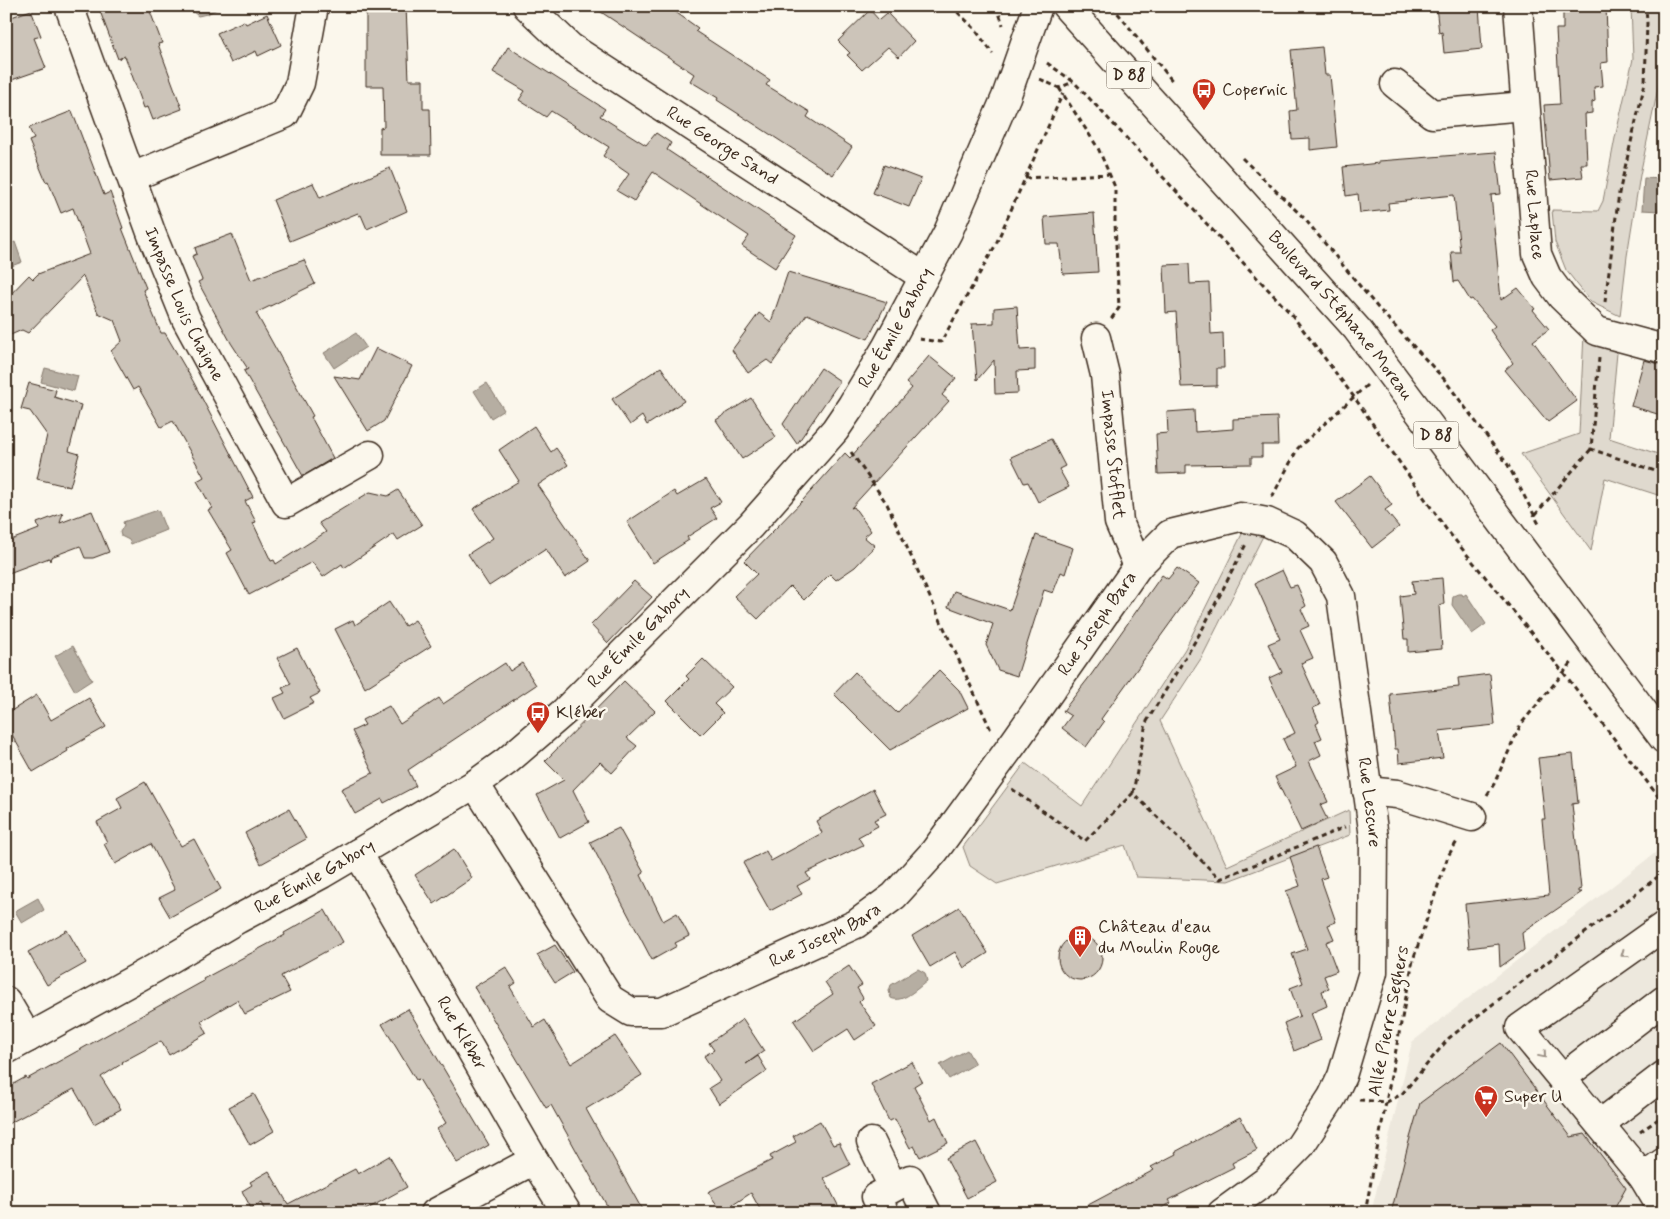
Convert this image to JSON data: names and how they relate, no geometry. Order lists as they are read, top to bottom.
{
  "streets": {
    "street": [
      "D 88",
      "Rue George Sand",
      "Rue Laplace",
      "Impasse Louis Chaigne",
      "Boulevard Stéphane Moreau",
      "Rue Émile Gabory",
      "Impasse Stofflet",
      "Rue Joseph Bara",
      "Rue Lescure",
      "Rue Kléber"
    ],
    "path": ["Allée Pierre Seghers"]
  },
  "crossings": [
    ["Rue George Sand", "Rue Émile Gabory"],
    ["Boulevard Stéphane Moreau", "Allée Pierre Seghers"],
    ["Rue Émile Gabory", "Rue Joseph Bara"],
    ["Rue Émile Gabory", "Rue Kléber"],
    ["Impasse Stofflet", "Rue Joseph Bara"],
    ["Impasse Stofflet", "Rue Lescure"],
    ["Rue Joseph Bara", "Rue Lescure"]
  ],
  "places": {
    "bus stop": ["Copernic", "Kléber"],
    "building": ["Château d'eau du Moulin Rouge"],
    "supermarket": ["Super U"]
  }
}
